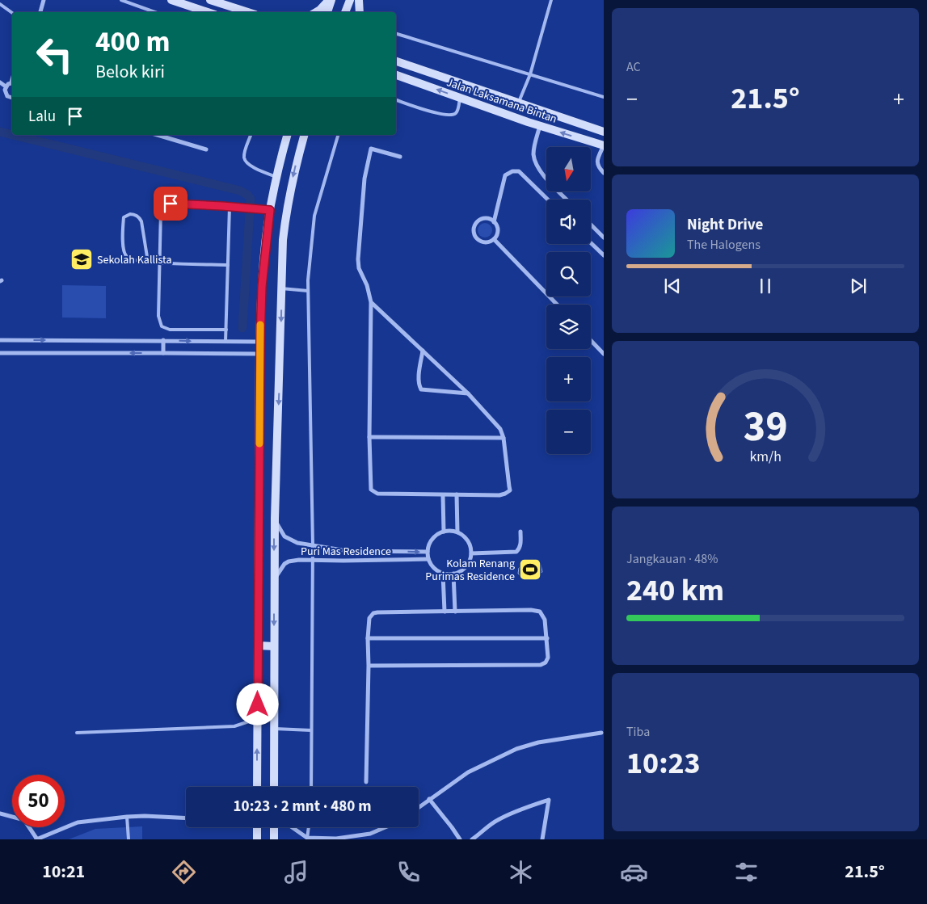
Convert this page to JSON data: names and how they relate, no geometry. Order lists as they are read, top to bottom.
{
  "streets": {
    "main road": ["Jalan Laksamana Bintan"],
    "street": ["Puri Mas Residence"]
  },
  "places": {
    "school or university": ["Sekolah Kallista"],
    "sports": ["Kolam Renang Purimas Residence"]
  },
  "north": "bottom",
  "page": {
    "tile": [
      "AC",
      ["Jangkauan · 48%", "240 km"],
      ["Tiba", "10:23"]
    ],
    "turn": ["400 m", "Belok kiri"],
    "heat": ["−", "21.5°", "+"],
    "then": "Lalu",
    "map_buttons": ["+", "−"],
    "song": ["Night Drive", "The Halogens"],
    "limit": "50",
    "trip": "10:23 · 2 mnt · 480 m",
    "tabs": ["10:21", "21.5°"],
    "gauge": ["39", "km/h"]
  }
}
